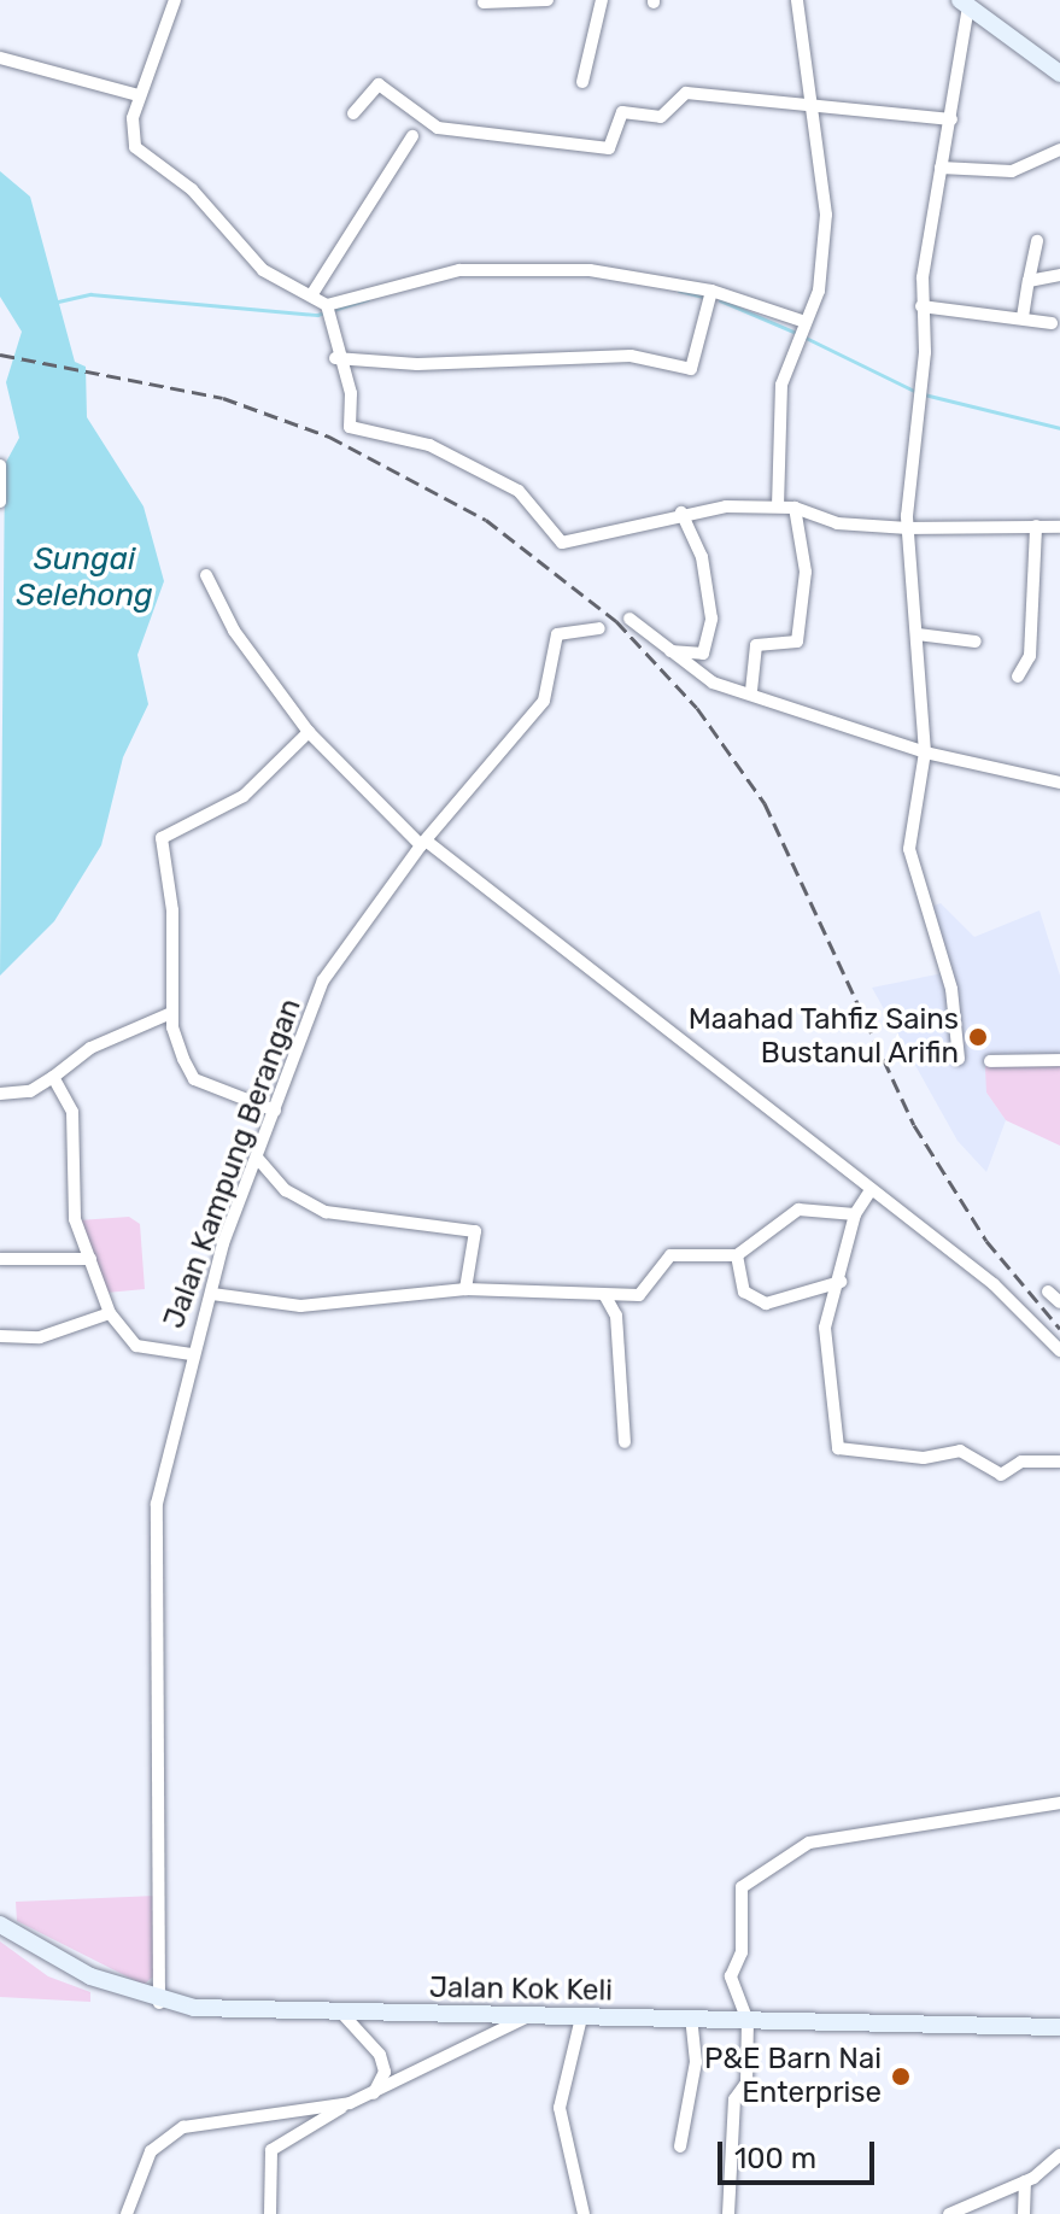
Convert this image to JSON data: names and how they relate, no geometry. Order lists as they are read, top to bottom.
{
  "streets": {
    "street": ["Jalan Kampung Berangan", "Jalan Kok Keli"]
  },
  "crossings": [
    ["Jalan Kampung Berangan", "Jalan Kok Keli"]
  ],
  "water": ["Sungai Selehong"],
  "places": ["Maahad Tahfiz Sains Bustanul Arifin", "P&E Barn Nai Enterprise"],
  "scale_bar": "100 m"
}
